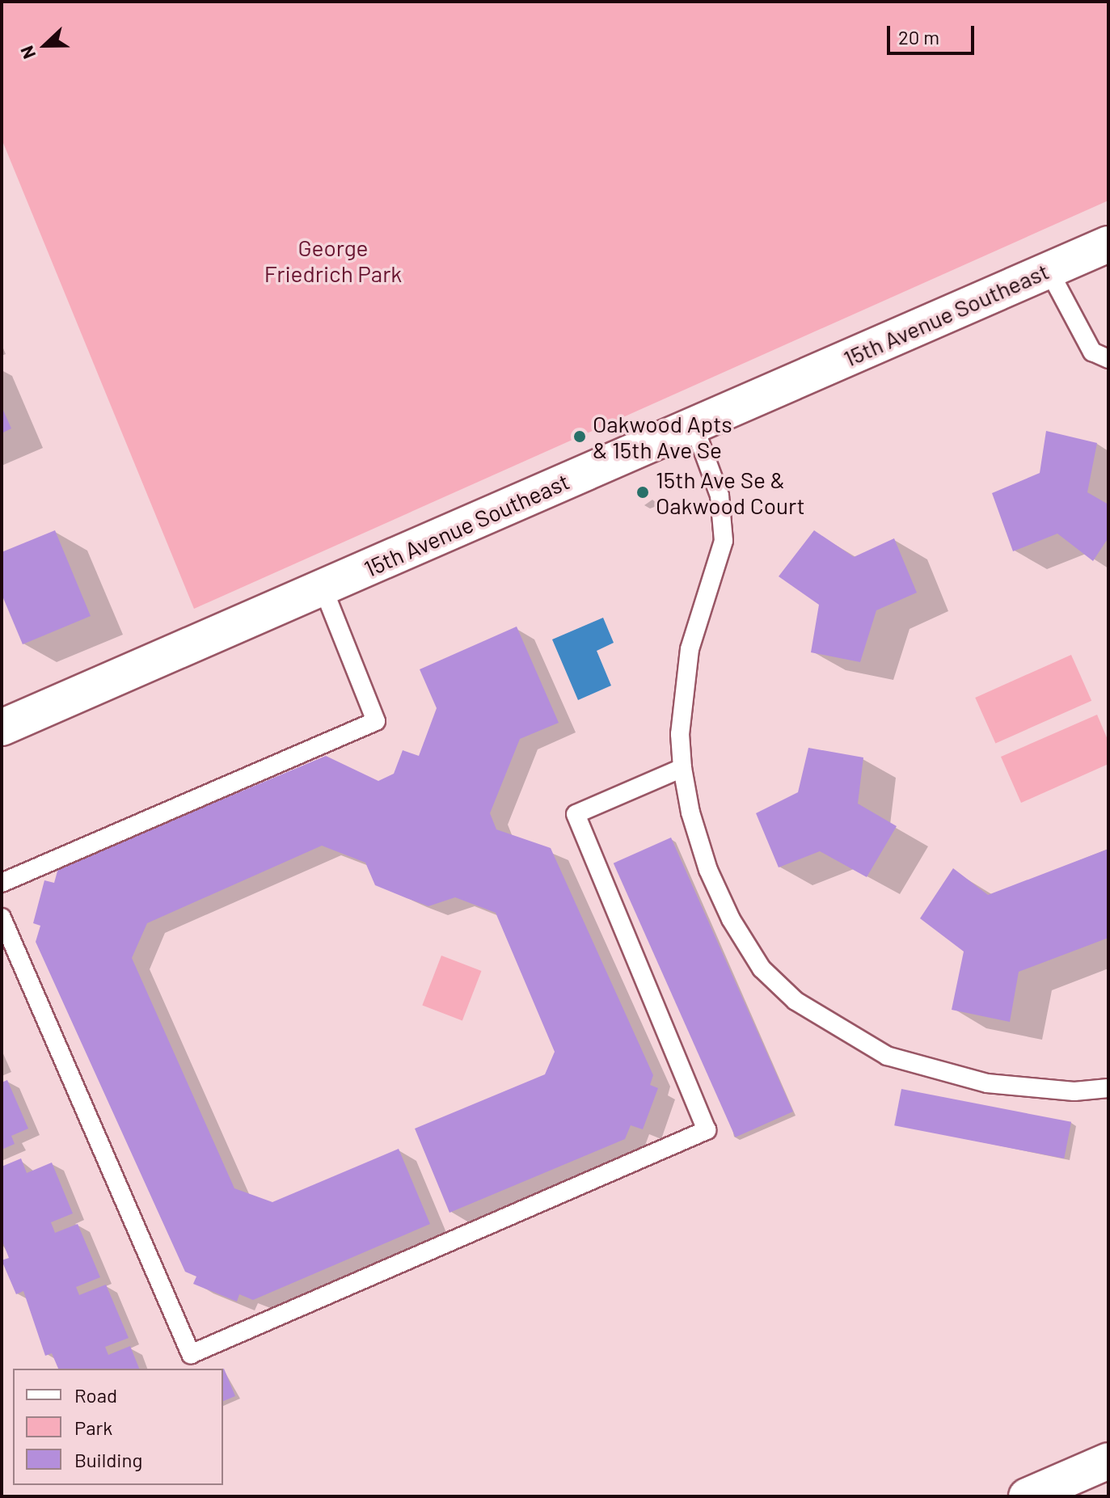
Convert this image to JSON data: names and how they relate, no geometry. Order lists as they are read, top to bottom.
{
  "streets": {
    "street": ["15th Avenue Southeast"]
  },
  "parks": ["George Friedrich Park"],
  "places": ["Oakwood Apts & 15th Ave Se", "15th Ave Se & Oakwood Court"],
  "legend": ["Road", "Park", "Building"],
  "scale_bar": "20 m",
  "north": "left"
}
